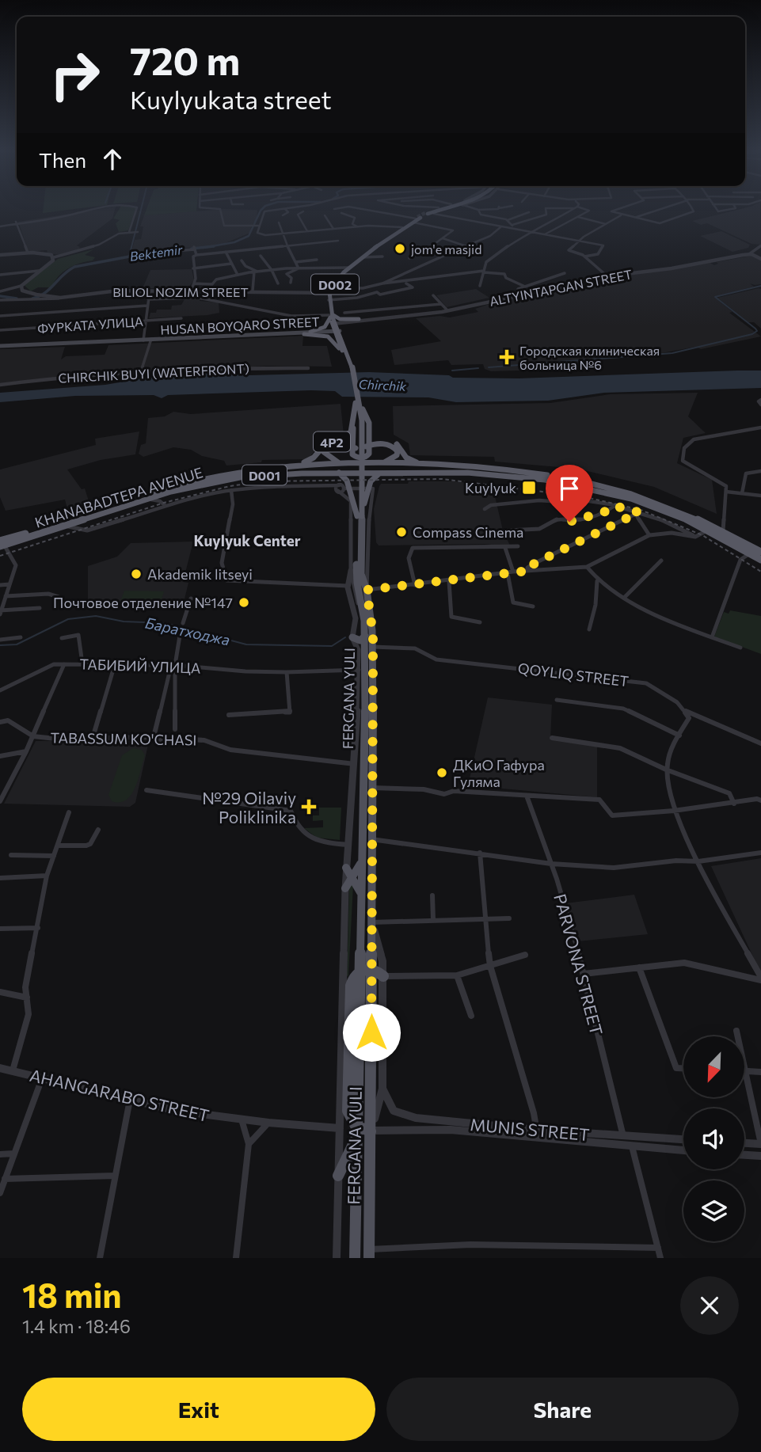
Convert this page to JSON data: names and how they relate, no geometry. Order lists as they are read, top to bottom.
{
  "streets": {
    "highway": [
      "D002",
      "4P2",
      "D001",
      "KHANABADTEPA AVENUE",
      "FERGANA YULI"
    ],
    "main road": ["HUSAN BOYQARO STREET"],
    "street": [
      "ALTYINTAPGAN STREET",
      "BILIOL NOZIM STREET",
      "ФУРКАТА УЛИЦА",
      "CHIRCHIK BUYI (WATERFRONT)",
      "ТАБИБИЙ УЛИЦА",
      "QOYLIQ STREET",
      "TABASSUM KO'CHASI",
      "PARVONA STREET",
      "AHANGARABO STREET",
      "MUNIS STREET"
    ]
  },
  "crossings": [
    ["D002", "ALTYINTAPGAN STREET"],
    ["D002", "BILIOL NOZIM STREET"],
    ["D002", "HUSAN BOYQARO STREET"],
    ["D002", "4P2"],
    ["4P2", "KHANABADTEPA AVENUE"],
    ["4P2", "FERGANA YULI"],
    ["QOYLIQ STREET", "FERGANA YULI"],
    ["FERGANA YULI", "MUNIS STREET"],
    ["PARVONA STREET", "MUNIS STREET"]
  ],
  "districts": ["Kuylyuk Center"],
  "water": ["Bektemir", "Chirchik", "Баратходжа"],
  "places": {
    "other": [
      "jom'e masjid",
      "Compass Cinema",
      "Akademik litseyi",
      "Почтовое отделение №147",
      "ДКиО Гафура Гуляма"
    ],
    "health": ["Городская клиническая больница №6", "№29 Oilaviy Poliklinika"],
    "transit": ["Kuylyuk"]
  },
  "north": "bottom left",
  "page": {
    "turn": ["720 m", "Kuylyukata street"],
    "then": "Then",
    "heading": ["18 min", "1.4 km · 18:46"],
    "buttons": ["Exit", "Share"]
  }
}
